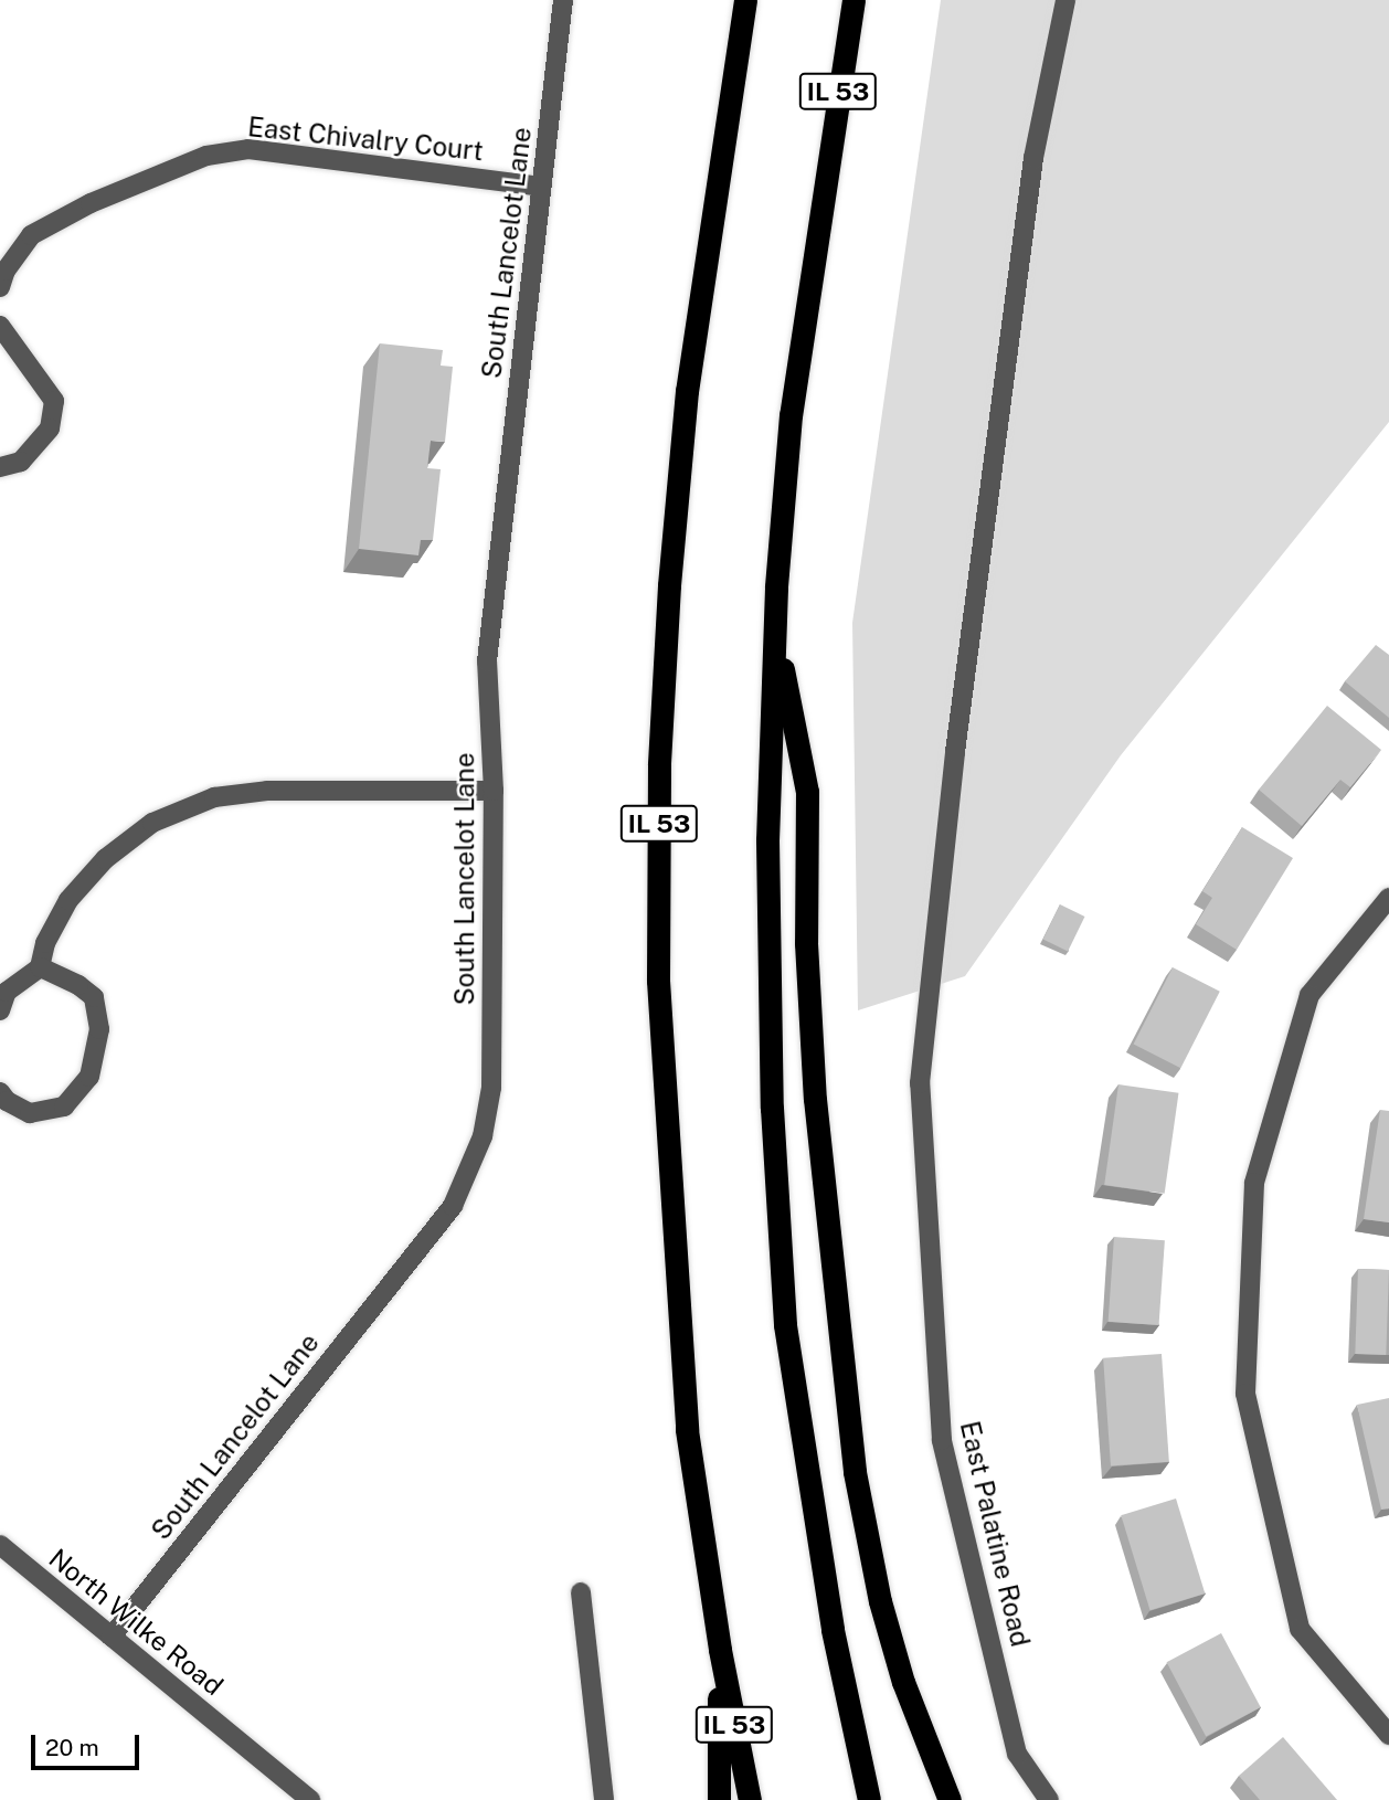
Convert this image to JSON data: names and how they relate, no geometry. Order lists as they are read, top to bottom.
{
  "streets": {
    "highway": ["IL 53"],
    "street": [
      "East Chivalry Court",
      "South Lancelot Lane",
      "East Palatine Road",
      "North Wilke Road"
    ]
  },
  "crossings": [
    ["East Chivalry Court", "South Lancelot Lane"],
    ["South Lancelot Lane", "North Wilke Road"]
  ],
  "scale_bar": "20 m"
}
